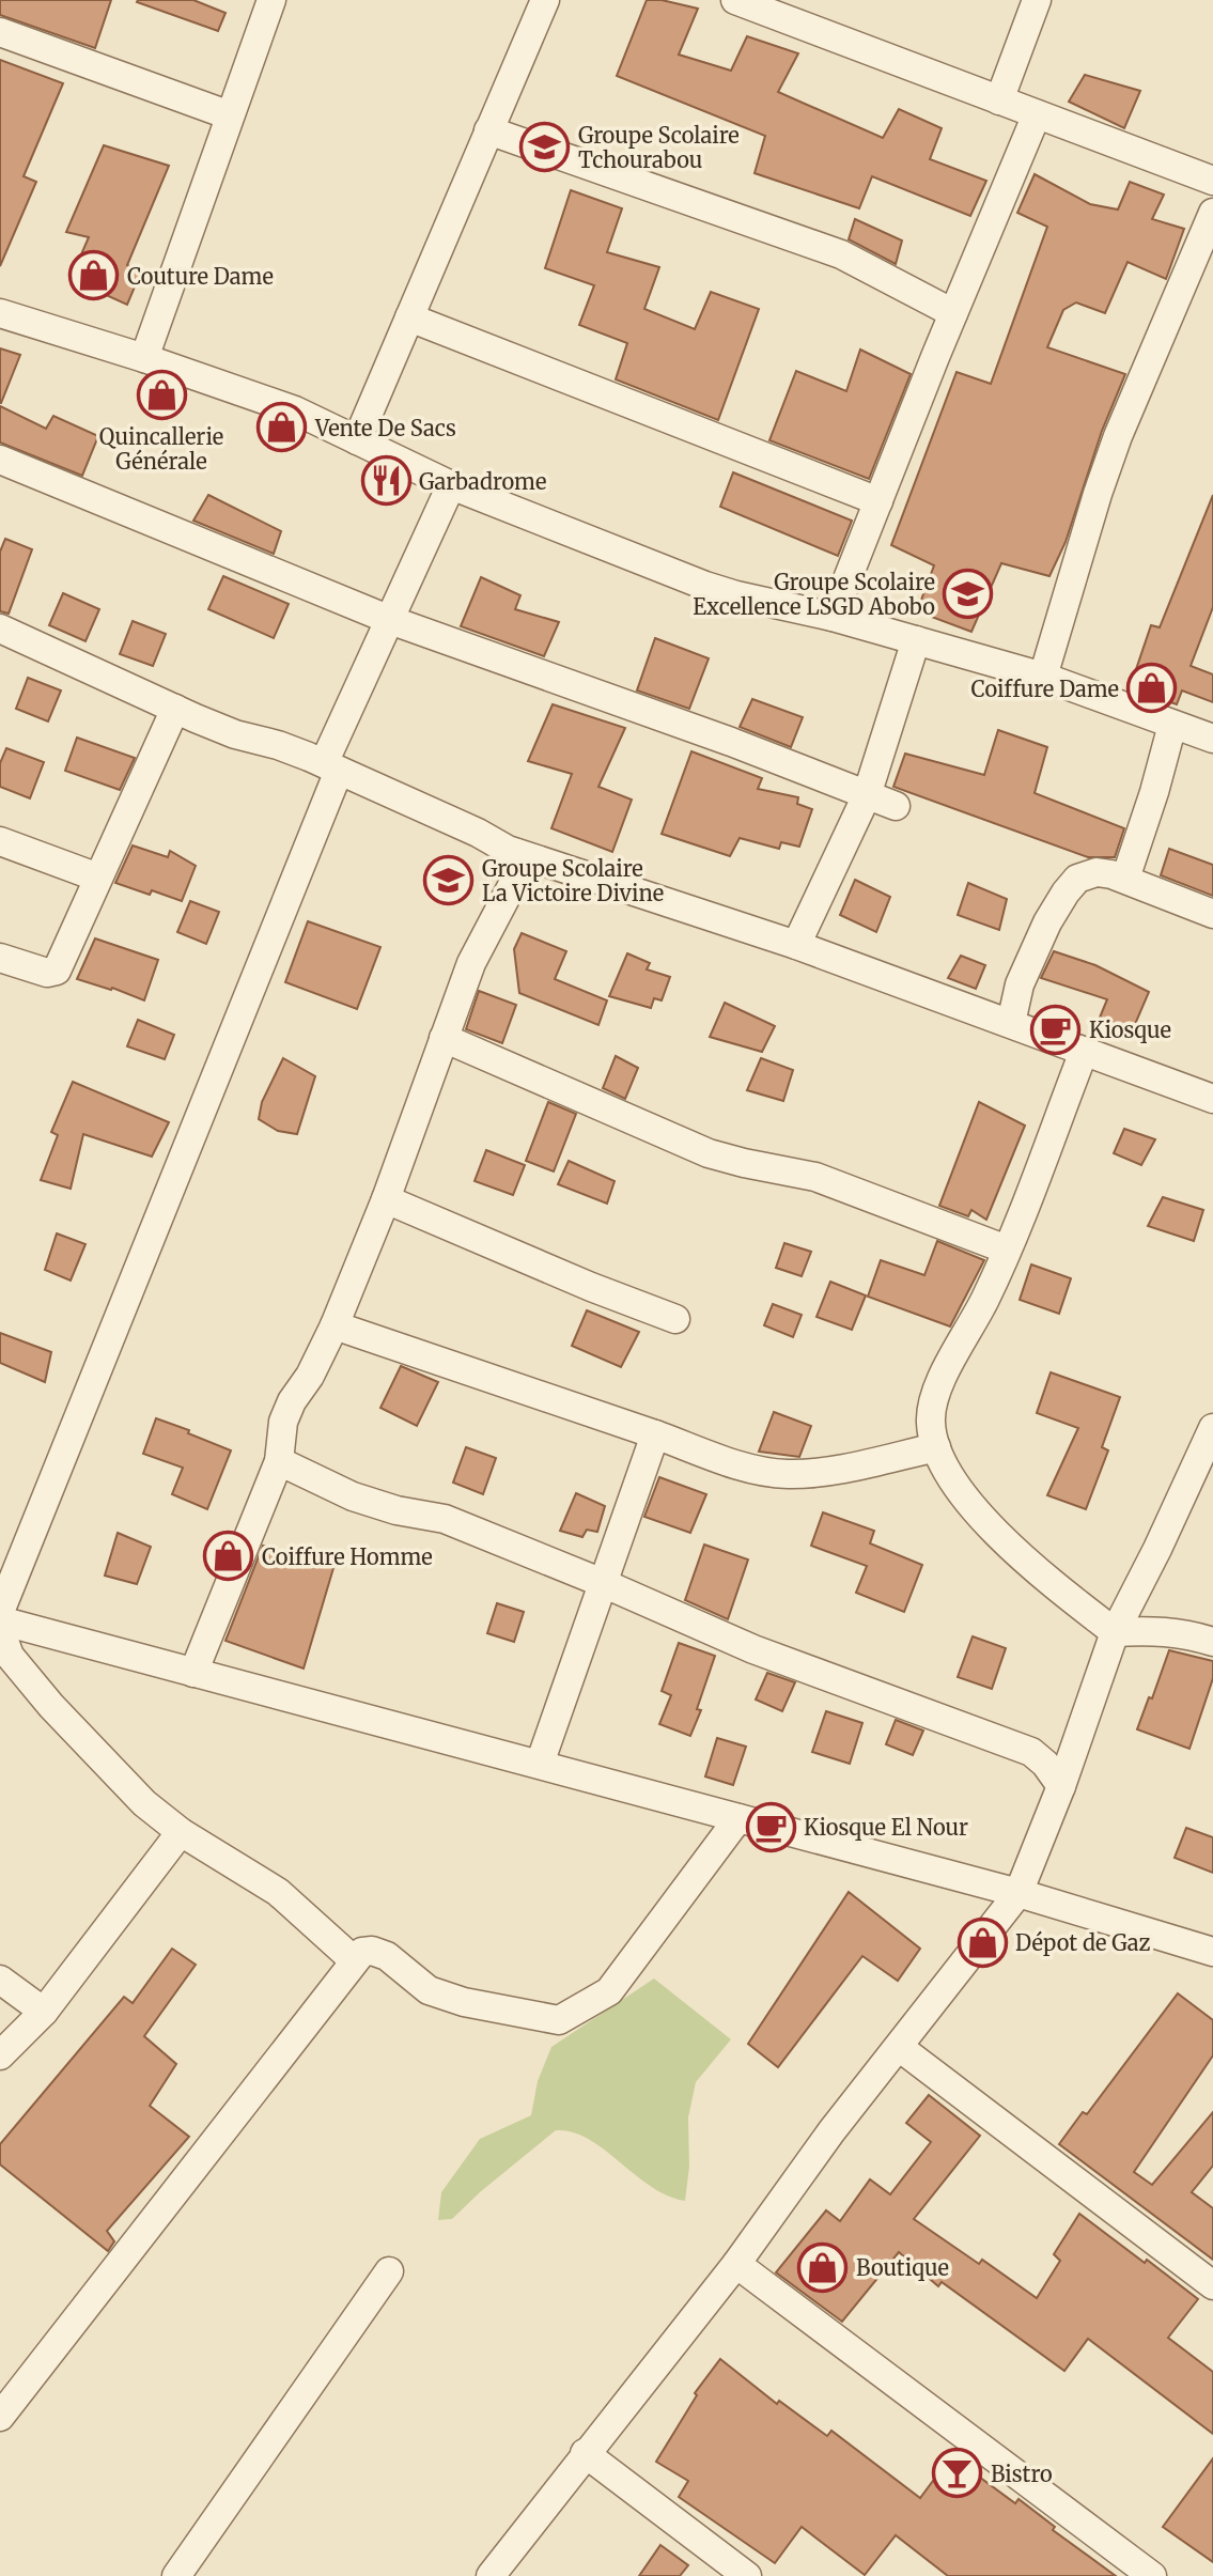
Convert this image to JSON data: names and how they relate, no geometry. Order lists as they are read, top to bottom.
{
  "places": {
    "school or university": ["Groupe Scolaire Tchourabou", "Groupe Scolaire Excellence LSGD Abobo", "Groupe Scolaire La Victoire Divine"],
    "shop": [
      "Couture Dame",
      "Quincallerie Générale",
      "Vente De Sacs",
      "Coiffure Dame",
      "Coiffure Homme",
      "Dépot de Gaz",
      "Boutique"
    ],
    "restaurant": ["Garbadrome"],
    "cafe": ["Kiosque", "Kiosque El Nour"],
    "bar": ["Bistro"]
  }
}
